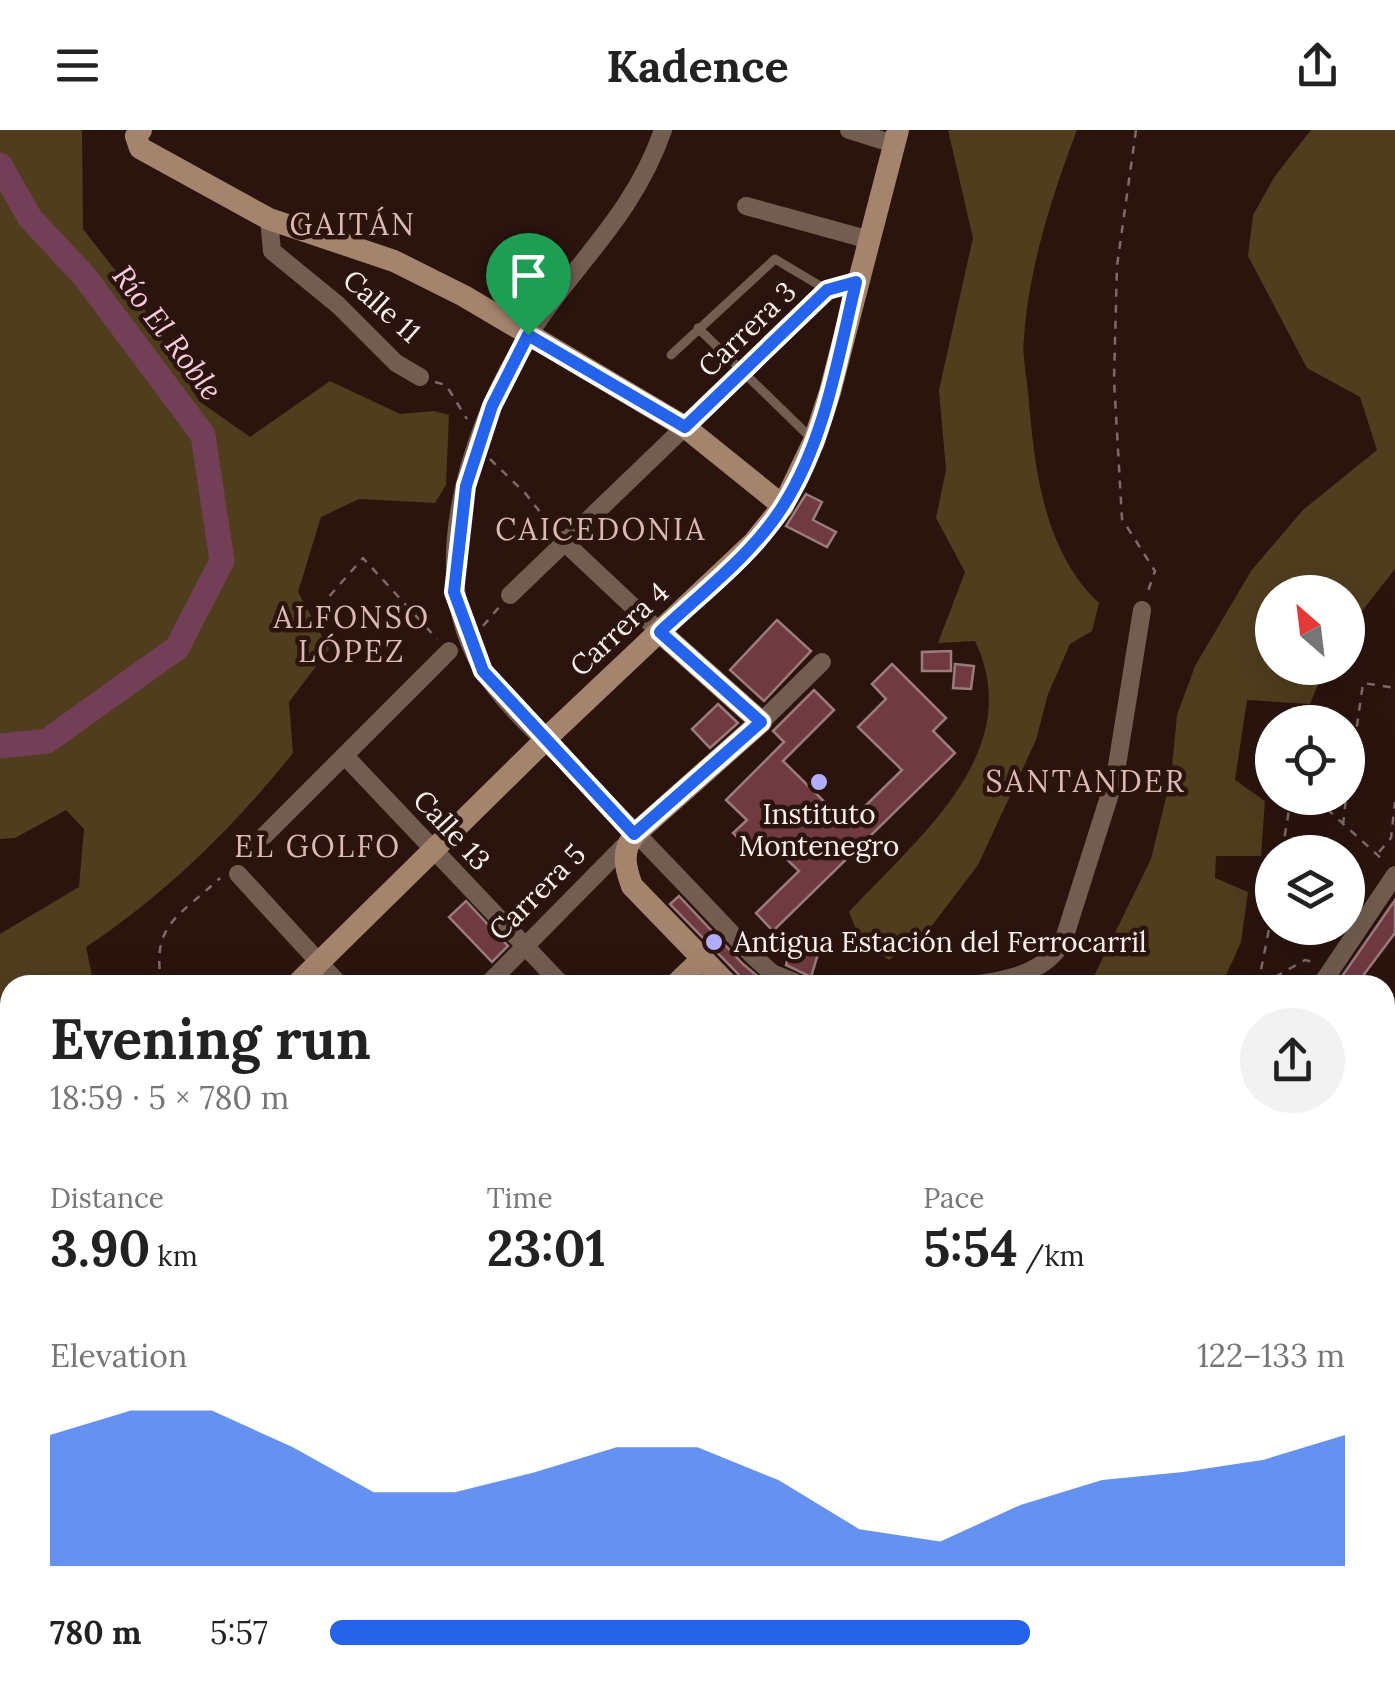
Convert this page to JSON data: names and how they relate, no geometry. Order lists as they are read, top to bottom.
{
  "streets": {
    "main road": ["Carrera 4", "Carrera 5"],
    "street": ["Calle 11", "Carrera 3", "Calle 13"]
  },
  "crossings": [
    ["Calle 11", "Carrera 3"],
    ["Carrera 3", "Carrera 4"],
    ["Carrera 4", "Calle 13"],
    ["Calle 13", "Carrera 5"]
  ],
  "districts": [
    "GAITÁN",
    "CAICEDONIA",
    "ALFONSO LÓPEZ",
    "SANTANDER",
    "EL GOLFO"
  ],
  "water": ["Río El Roble"],
  "places": ["Instituto Montenegro", "Antigua Estación del Ferrocarril"],
  "north": "top left",
  "page": {
    "header": "Kadence",
    "heading": ["Evening run", "18:59 · 5 × 780 m"],
    "stats": [
      ["Distance", "3.90 km"],
      ["Time", "23:01"],
      ["Pace", "5:54 /km"]
    ],
    "chart": ["Elevation", "122–133 m"],
    "list": [
      {
        "name": "780 m",
        "note": "5:57"
      }
    ]
  }
}
